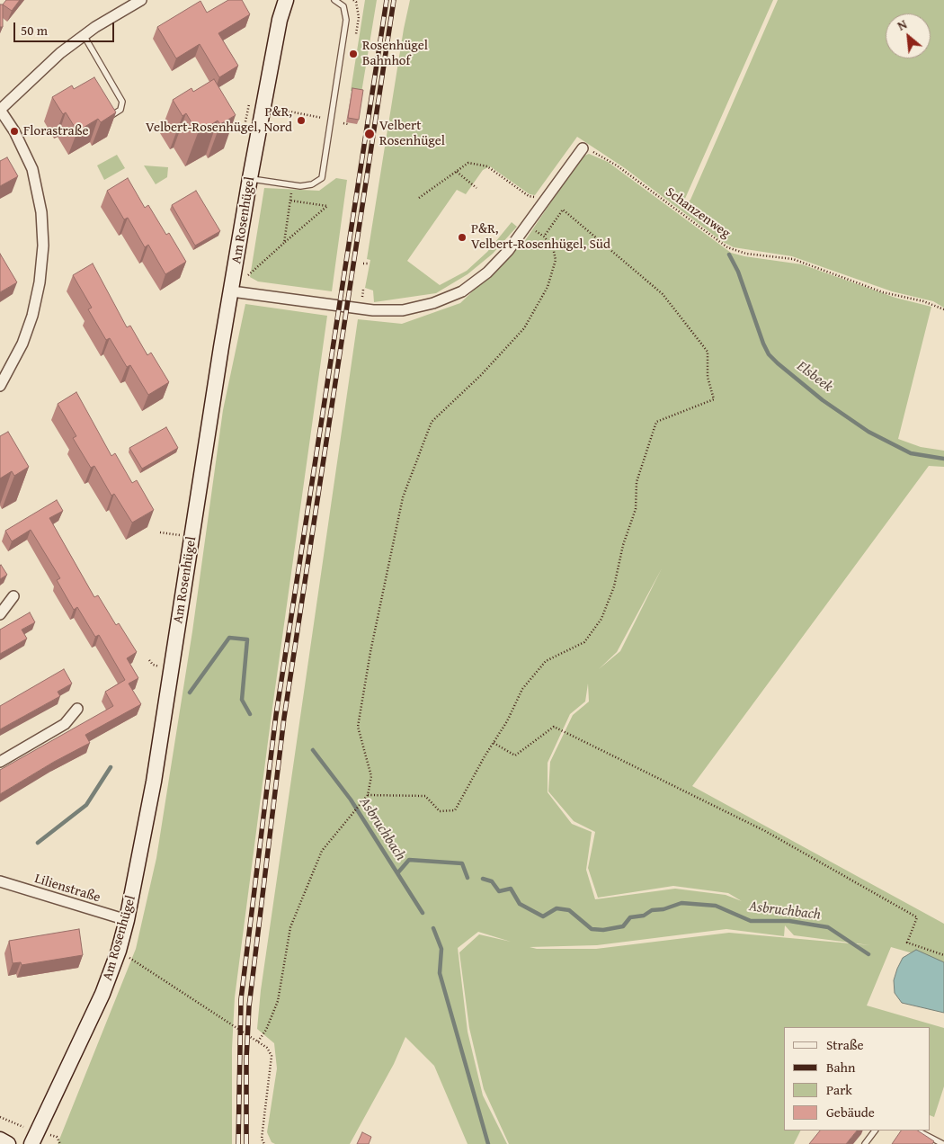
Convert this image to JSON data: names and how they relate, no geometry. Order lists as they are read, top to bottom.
{
  "streets": {
    "street": ["Am Rosenhügel", "Lilienstraße"],
    "path": ["Schanzenweg"]
  },
  "crossings": [
    ["Am Rosenhügel", "Lilienstraße"]
  ],
  "water": ["Elsbeek", "Asbruchbach"],
  "places": [
    "Rosenhügel Bahnhof",
    "P&R, Velbert-Rosenhügel, Nord",
    "Florastraße",
    "Velbert Rosenhügel",
    "P&R, Velbert-Rosenhügel, Süd"
  ],
  "legend": [
    "Straße",
    "Bahn",
    "Park",
    "Gebäude"
  ],
  "scale_bar": "50 m",
  "north": "top left"
}
